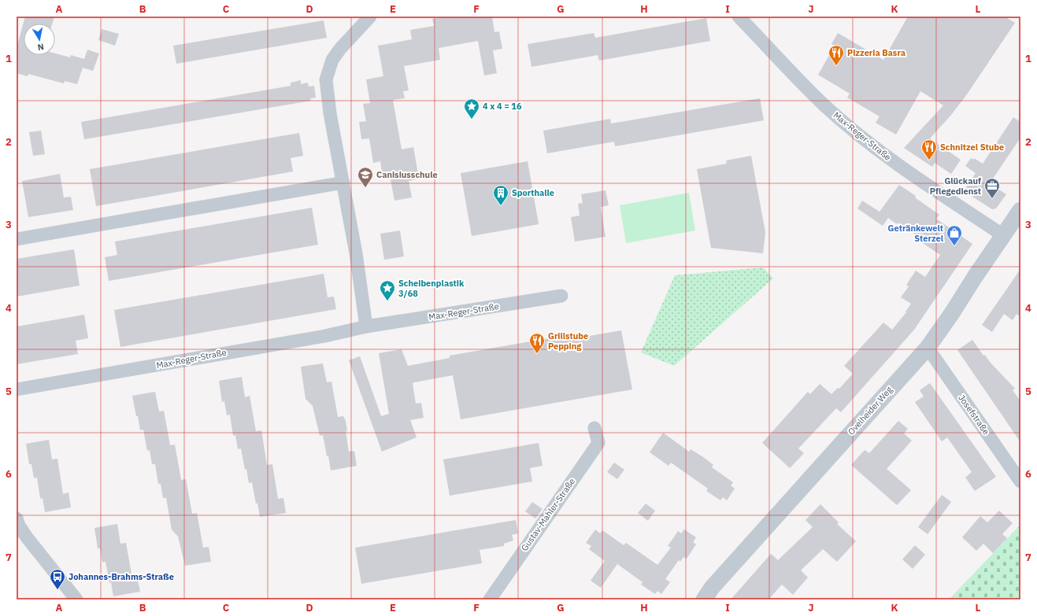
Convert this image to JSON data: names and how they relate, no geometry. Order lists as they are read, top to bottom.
{
  "streets": {
    "street": [
      "Max-Reger-Straße",
      "Ovelheider Weg",
      "Josefstraße",
      "Gustav-Mahler-Straße"
    ]
  },
  "crossings": [
    ["Max-Reger-Straße", "Ovelheider Weg"],
    ["Ovelheider Weg", "Josefstraße"]
  ],
  "places": {
    "restaurant": ["Pizzeria Basra", "Schnitzel Stube", "Grillstube Pepping"],
    "place": ["4 x 4 = 16", "Scheibenplastik 3/68"],
    "school or university": ["Canisiusschule"],
    "office": ["Glückauf Pflegedienst"],
    "building": ["Sporthalle"],
    "shop": ["Getränkewelt Sterzel"],
    "bus stop": ["Johannes-Brahms-Straße"]
  },
  "north": "bottom",
  "grid": {
    "columns": [
      "A",
      "B",
      "C",
      "D",
      "E",
      "F",
      "G",
      "H",
      "I",
      "J",
      "K",
      "L"
    ],
    "rows": [
      "1",
      "2",
      "3",
      "4",
      "5",
      "6",
      "7"
    ]
  }
}
